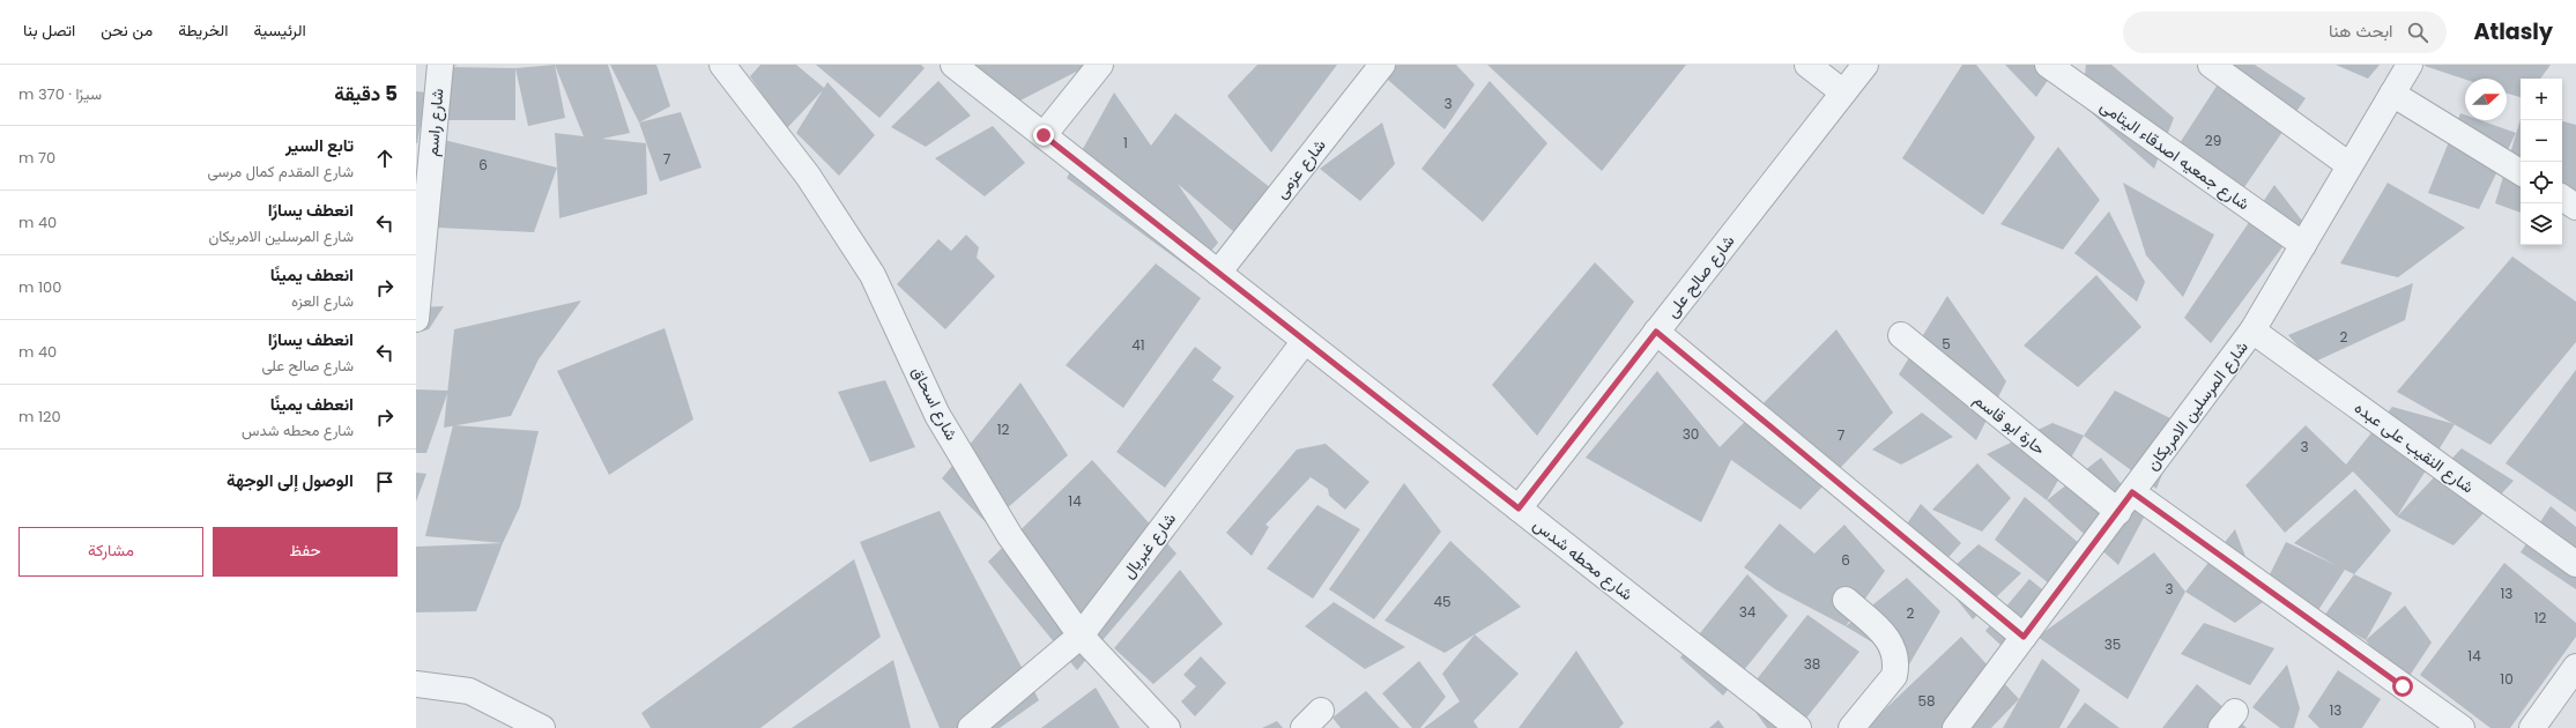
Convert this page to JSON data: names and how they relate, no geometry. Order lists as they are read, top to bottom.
{
  "streets": {
    "street": [
      "شارع راسم",
      "شارع جمعيه اصدقاء اليتامى",
      "شارع عزمى",
      "شارع صالح على",
      "شارع اسحاق",
      "شارع المرسلين الامريكان",
      "حارة ابو قاسم",
      "شارع النقيب على عبده",
      "شارع غبريال",
      "شارع محطه شدس"
    ]
  },
  "crossings": [
    ["شارع جمعيه اصدقاء اليتامى", "شارع المرسلين الامريكان"],
    ["شارع عزمى", "شارع محطه شدس"],
    ["شارع صالح على", "شارع محطه شدس"],
    ["شارع اسحاق", "شارع غبريال"],
    ["شارع المرسلين الامريكان", "حارة ابو قاسم"],
    ["شارع المرسلين الامريكان", "شارع النقيب على عبده"],
    ["شارع غبريال", "شارع محطه شدس"]
  ],
  "house_numbers": [
    "3",
    "29",
    "1",
    "7",
    "6",
    "2",
    "5",
    "41",
    "12",
    "30",
    "7",
    "3",
    "14",
    "6",
    "3",
    "13",
    "45",
    "34",
    "2",
    "12",
    "35",
    "14",
    "38",
    "10",
    "58",
    "13"
  ],
  "north": "right",
  "page": {
    "header": "Atlasly",
    "search": "ابحث هنا",
    "nav": [
      "الرئيسية",
      "الخريطة",
      "من نحن",
      "اتصل بنا"
    ],
    "heading": ["5 دقيقة", "سيرًا · 370 m"],
    "map_buttons": ["+", "−"],
    "list": [
      ["تابع السير", "شارع المقدم كمال مرسى", "70 m"],
      ["انعطف يسارًا", "شارع المرسلين الامريكان", "40 m"],
      ["انعطف يمينًا", "شارع العزه", "100 m"],
      ["انعطف يسارًا", "شارع صالح على", "40 m"],
      ["انعطف يمينًا", "شارع محطه شدس", "120 m"],
      "الوصول إلى الوجهة"
    ],
    "buttons": ["حفظ", "مشاركة"]
  }
}
